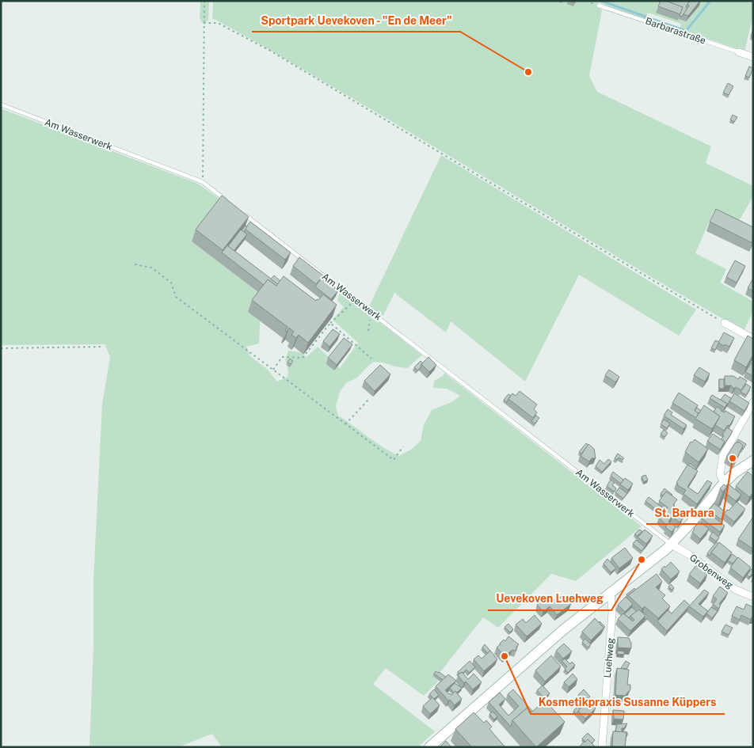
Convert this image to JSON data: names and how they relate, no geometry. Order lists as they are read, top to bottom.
{
  "streets": {
    "street": ["Barbarastraße", "Grobenweg", "Luehweg"],
    "lane": ["Am Wasserwerk"]
  },
  "crossings": [
    ["Am Wasserwerk", "Grobenweg"]
  ],
  "places": [
    "Sportpark Uevekoven - \"En de Meer\"",
    "St. Barbara",
    "Uevekoven Luehweg",
    "Kosmetikpraxis Susanne Küppers"
  ]
}
